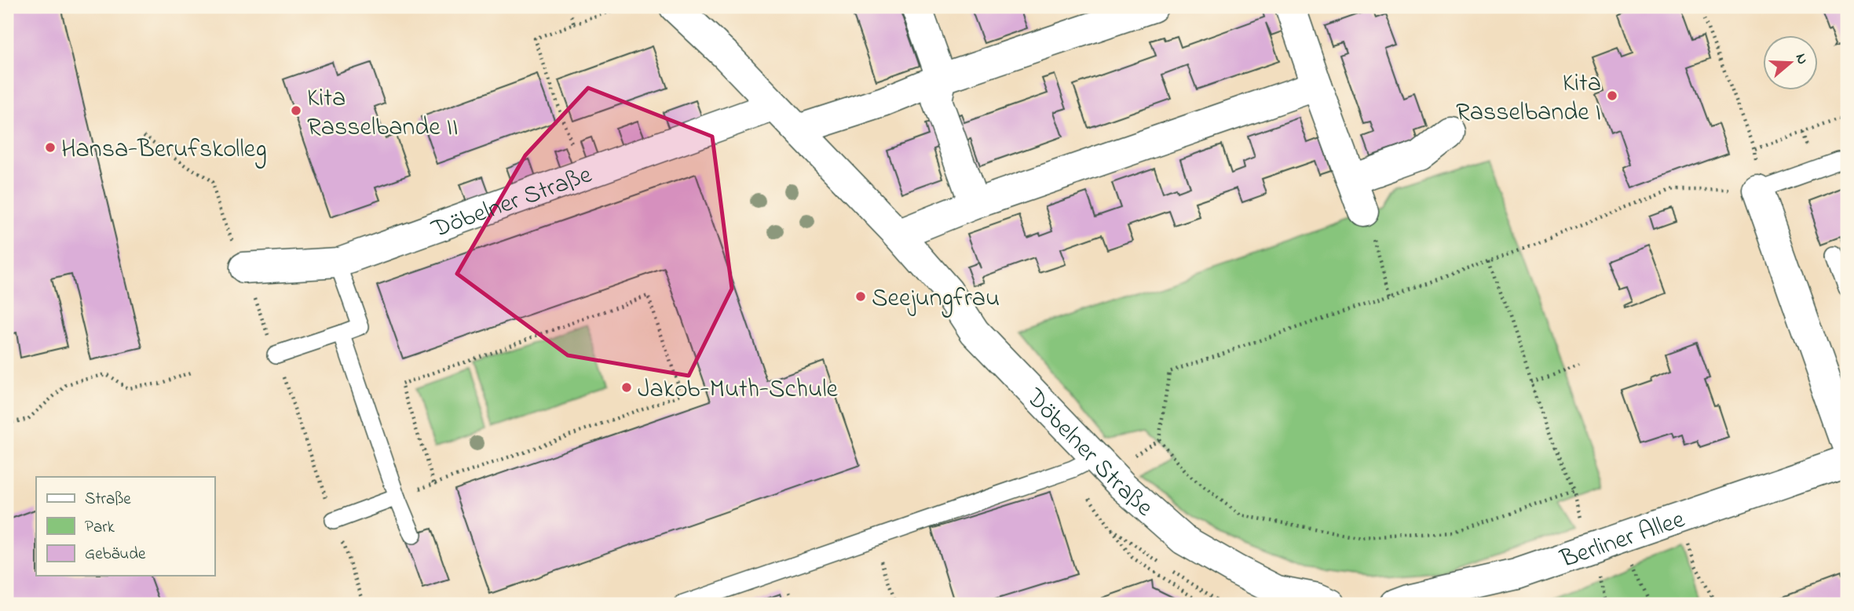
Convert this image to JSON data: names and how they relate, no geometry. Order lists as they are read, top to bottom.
{
  "streets": {
    "street": ["Döbelner Straße", "Berliner Allee"]
  },
  "places": [
    "Kita Rasselbande I",
    "Kita Rasselbande II",
    "Hansa-Berufskolleg",
    "Seejungfrau",
    "Jakob-Muth-Schule"
  ],
  "legend": ["Straße", "Park", "Gebäude"],
  "north": "right"
}
